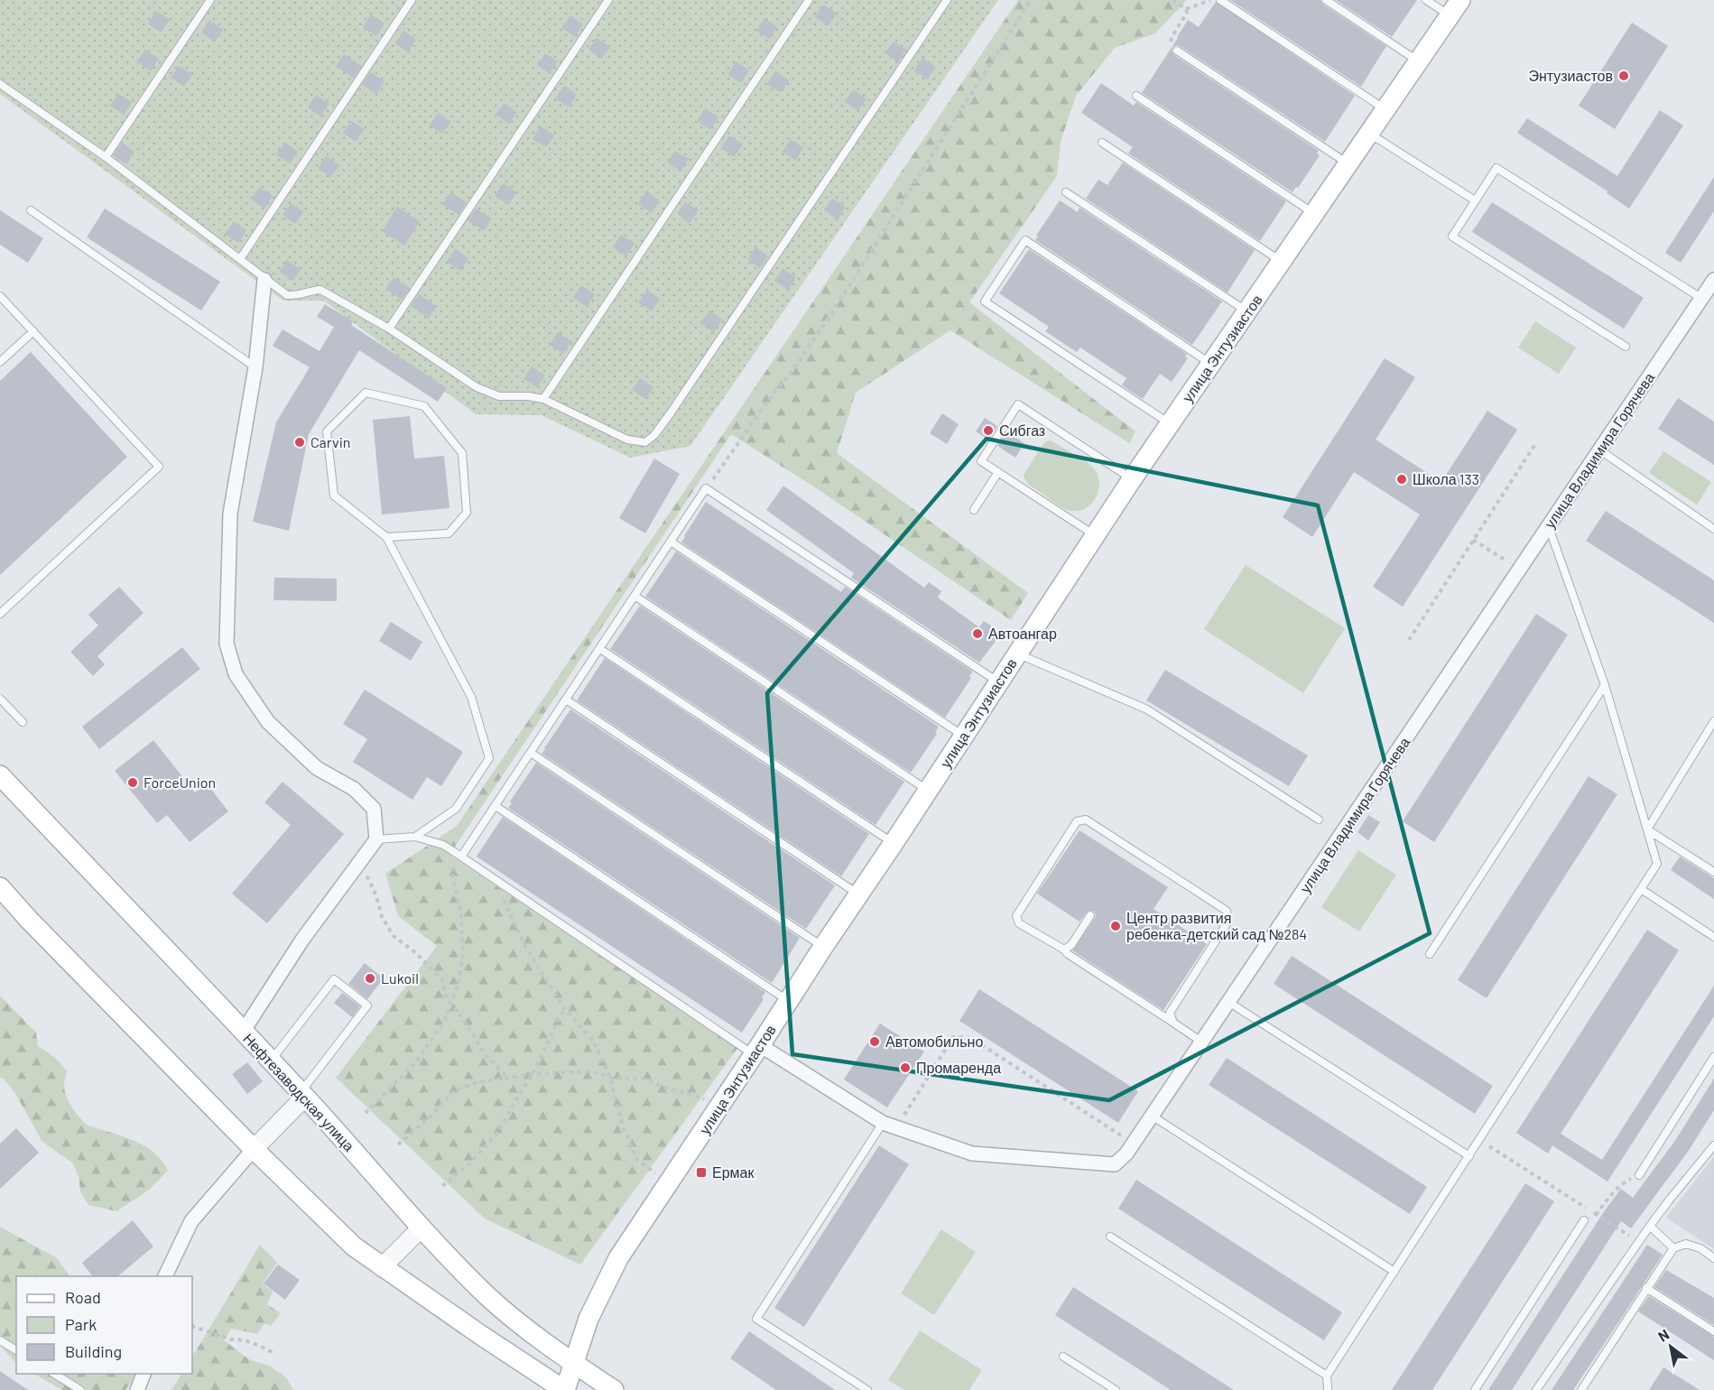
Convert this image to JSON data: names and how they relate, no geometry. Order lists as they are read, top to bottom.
{
  "streets": {
    "main road": ["улица Энтузиастов", "Нефтезаводская улица"],
    "street": ["улица Владимира Горячева"]
  },
  "crossings": [
    ["улица Энтузиастов", "улица Владимира Горячева"],
    ["улица Энтузиастов", "Нефтезаводская улица"]
  ],
  "places": {
    "other": [
      "Энтузиастов",
      "Сибгаз",
      "Carvin",
      "Школа 133",
      "Автоангар",
      "ForceUnion",
      "Центр развития ребенка-детский сад №284",
      "Lukoil",
      "Автомобильно",
      "Промаренда"
    ],
    "transit": ["Ермак"]
  },
  "legend": ["Road", "Park", "Building"],
  "north": "top left"
}
